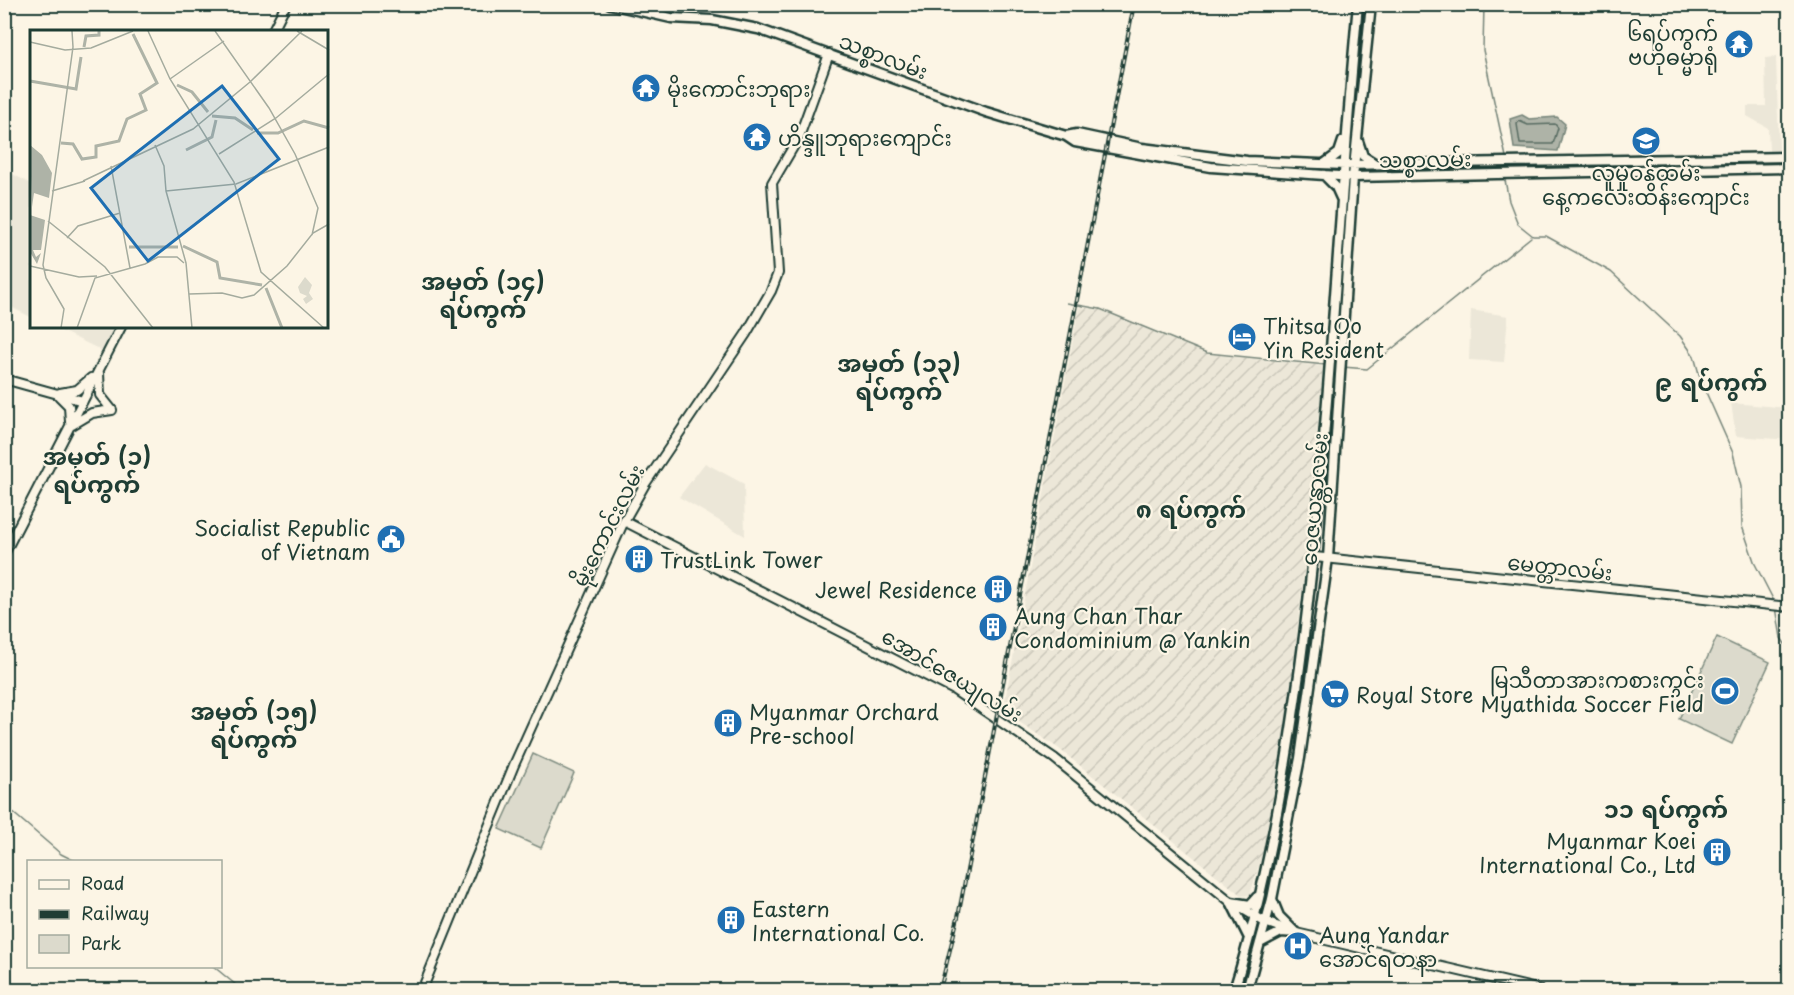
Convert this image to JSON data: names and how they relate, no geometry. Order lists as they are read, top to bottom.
{
  "streets": {
    "main road": [
      "သစ္စာလမ်း",
      "ဝေဇယန္တာလမ်း",
      "မိုးကောင်းလမ်း",
      "မေတ္တာလမ်း",
      "အောင်ဇေယျလမ်း"
    ]
  },
  "crossings": [
    ["သစ္စာလမ်း", "ဝေဇယန္တာလမ်း"],
    ["သစ္စာလမ်း", "မိုးကောင်းလမ်း"],
    ["ဝေဇယန္တာလမ်း", "မေတ္တာလမ်း"],
    ["ဝေဇယန္တာလမ်း", "အောင်ဇေယျလမ်း"],
    ["မိုးကောင်းလမ်း", "အောင်ဇေယျလမ်း"]
  ],
  "districts": [
    "အမှတ် (၁၄) ရပ်ကွက်",
    "အမှတ် (၁၃) ရပ်ကွက်",
    "၉ ရပ်ကွက်",
    "အမှတ် (၁) ရပ်ကွက်",
    "၈ ရပ်ကွက်",
    "အမှတ် (၁၅) ရပ်ကွက်",
    "၁၁ ရပ်ကွက်"
  ],
  "places": {
    "temple": ["၆ရပ်ကွက် ဗဟိုဓမ္မာရုံ", "မိုးကောင်းဘုရား", "ဟိန္ဒူဘုရားကျောင်း"],
    "school or university": ["လူမှုဝန်ထမ်း နေ့ကလေးထိန်းကျောင်း"],
    "hotel": ["Thitsa Oo Yin Resident"],
    "public building": ["Socialist Republic of Vietnam"],
    "building": [
      "TrustLink Tower",
      "Jewel Residence",
      "Aung Chan Thar Condominium @ Yankin",
      "Myanmar Orchard Pre-school",
      "Myanmar Koei International Co., Ltd",
      "Eastern International Co."
    ],
    "sports": ["မြသီတာအားကစားကွင်း Myathida Soccer Field"],
    "supermarket": ["Royal Store"],
    "hospital": ["Aung Yandar အောင်ရတနာ"]
  },
  "legend": ["Road", "Railway", "Park"]
}
